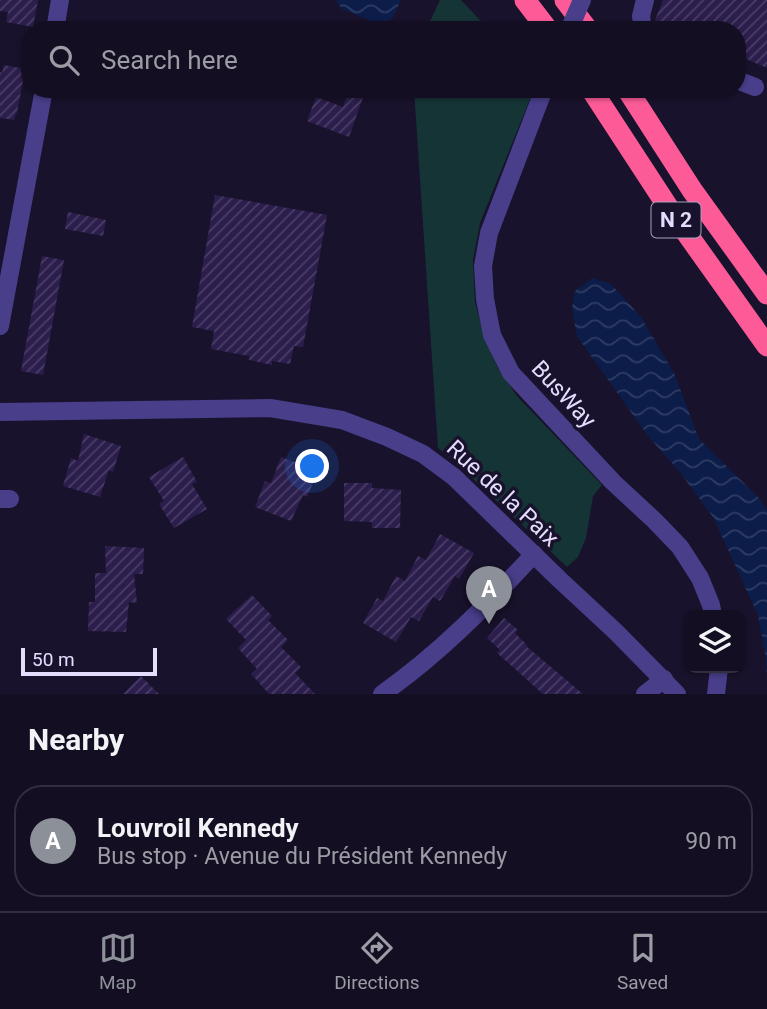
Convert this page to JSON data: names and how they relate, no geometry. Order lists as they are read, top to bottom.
{
  "streets": {
    "highway": ["N 2"],
    "street": ["BusWay", "Rue de la Paix"]
  },
  "scale_bar": "50 m",
  "page": {
    "search": "Search here",
    "pins": "A",
    "scale": "50 m",
    "heading": "Nearby",
    "list": [
      {
        "mark": "A",
        "name": "Louvroil Kennedy",
        "note": "Bus stop · Avenue du Président Kennedy",
        "value": "90 m"
      }
    ],
    "nav": ["Map", "Directions", "Saved"]
  }
}
